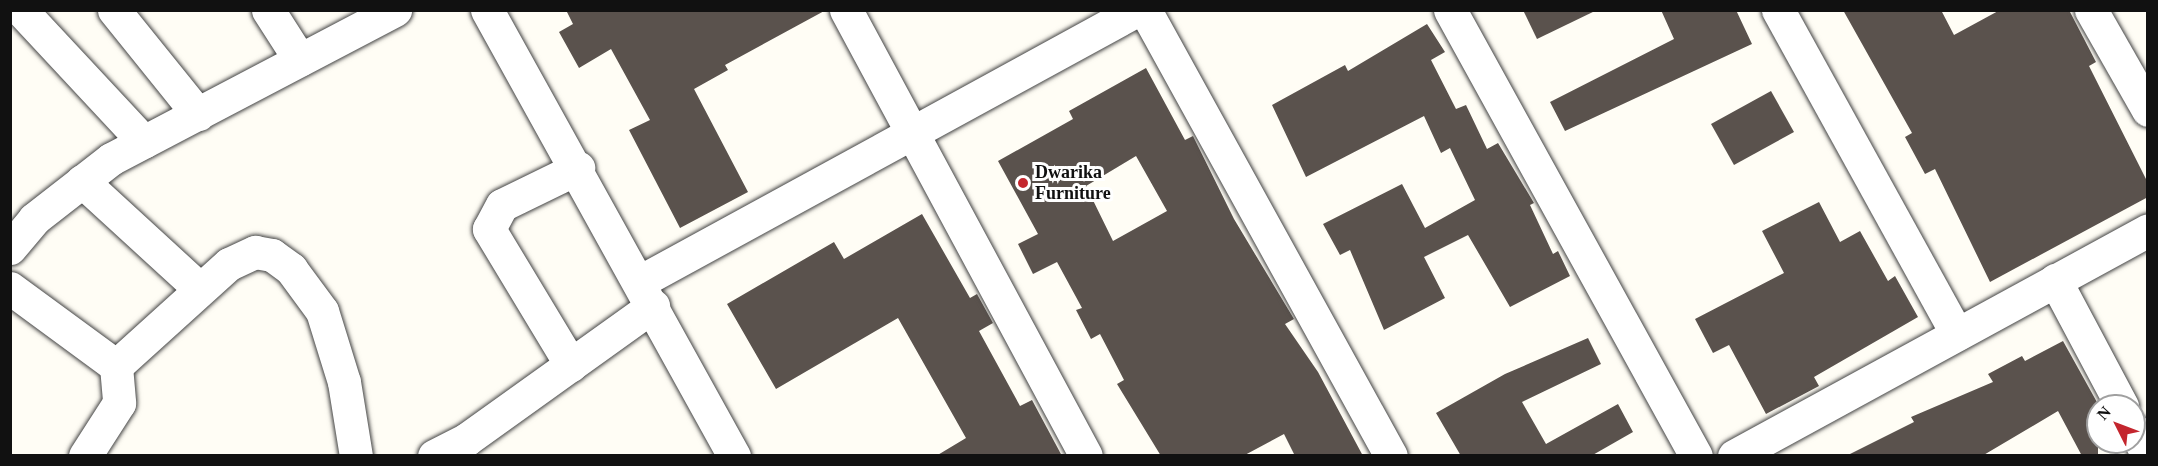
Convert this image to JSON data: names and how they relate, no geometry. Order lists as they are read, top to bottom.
{
  "places": ["Dwarika Furniture"],
  "north": "top left"
}
